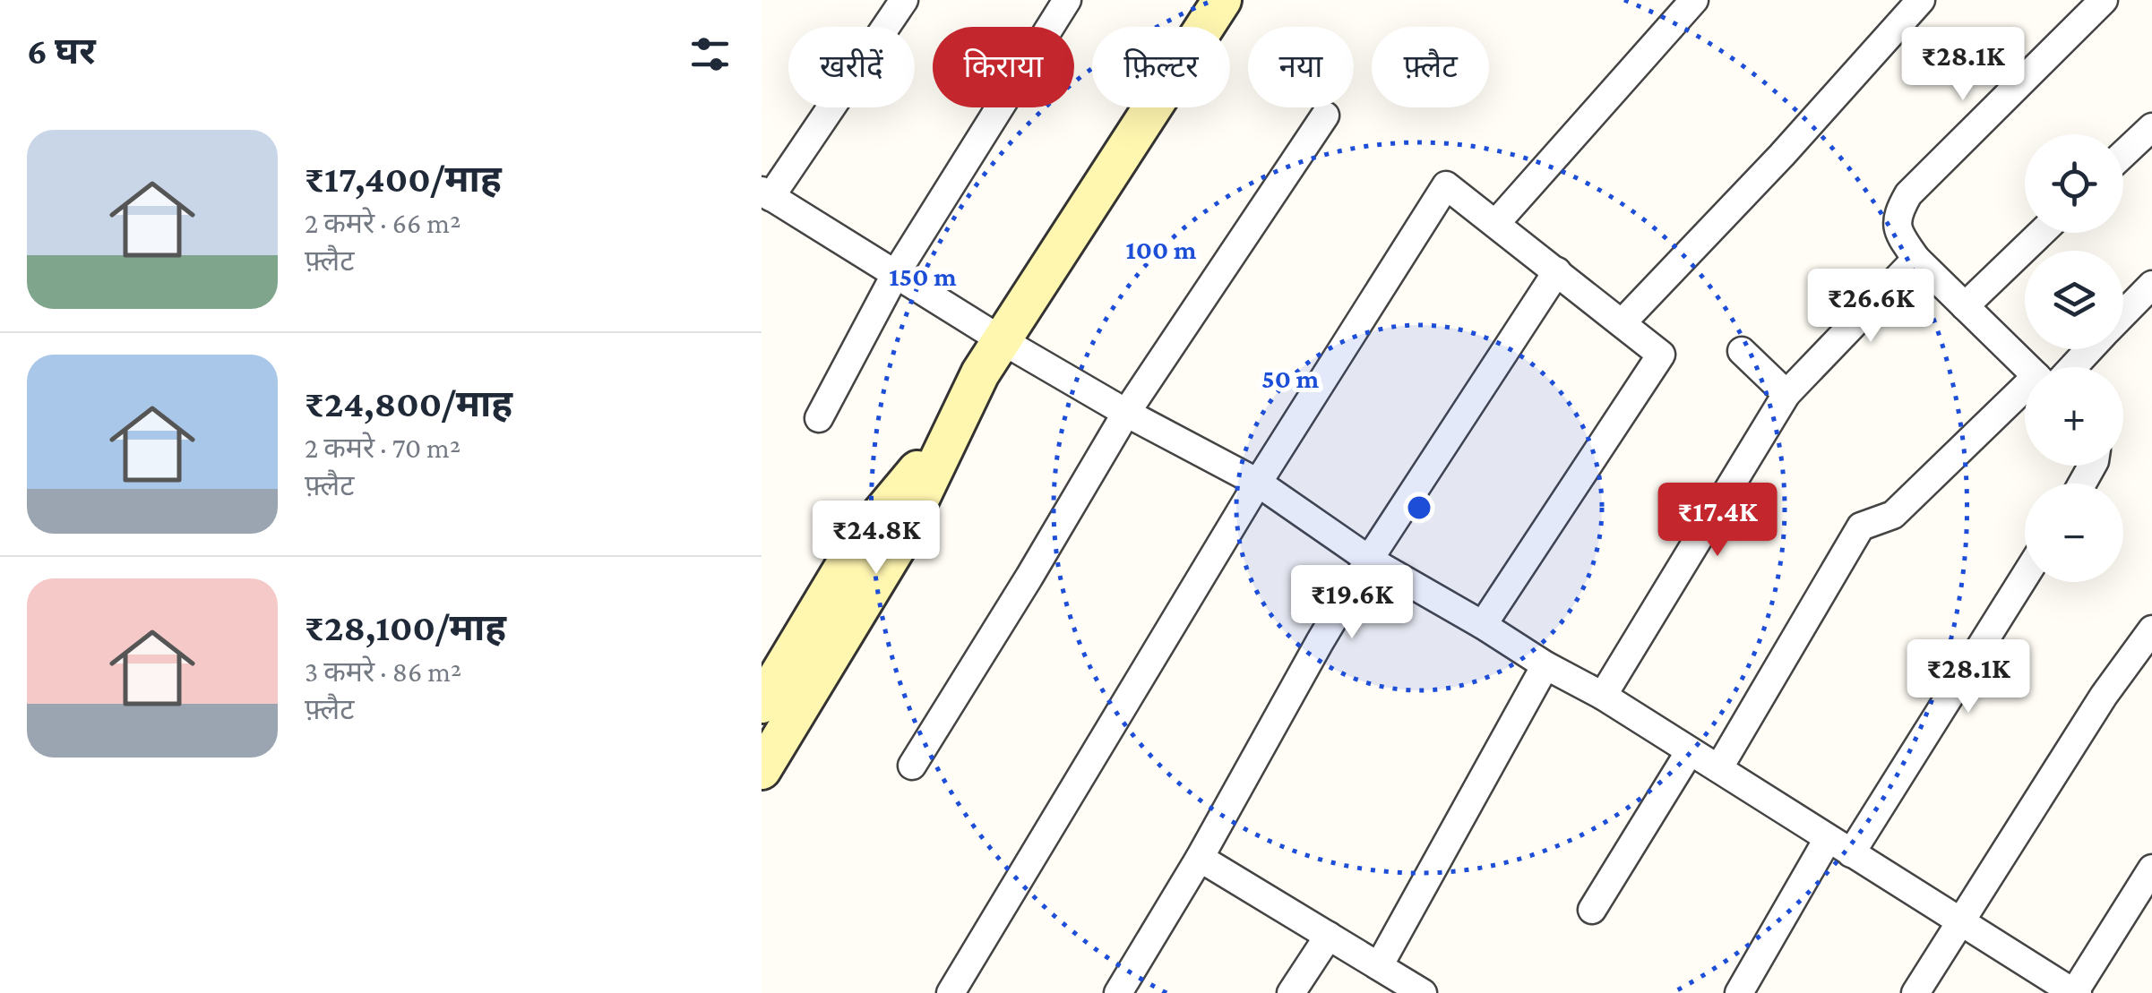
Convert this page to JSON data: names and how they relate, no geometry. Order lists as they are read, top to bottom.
{
  "page": {
    "heading": "6 घर",
    "price": [
      "₹28.1K",
      "₹26.6K",
      "₹17.4K",
      "₹24.8K",
      "₹19.6K",
      "₹28.1K"
    ],
    "chip": [
      "खरीदें",
      "किराया",
      "फ़िल्टर",
      "नया",
      "फ़्लैट"
    ],
    "list": [
      {
        "name": "₹17,400/माह",
        "note": "2 कमरे · 66 m² · फ़्लैट"
      },
      {
        "name": "₹24,800/माह",
        "note": "2 कमरे · 70 m² · फ़्लैट"
      },
      {
        "name": "₹28,100/माह",
        "note": "3 कमरे · 86 m² · फ़्लैट"
      }
    ],
    "map_buttons": ["+", "−"]
  },
  "rings": ["100 m", "150 m", "50 m"]
}
